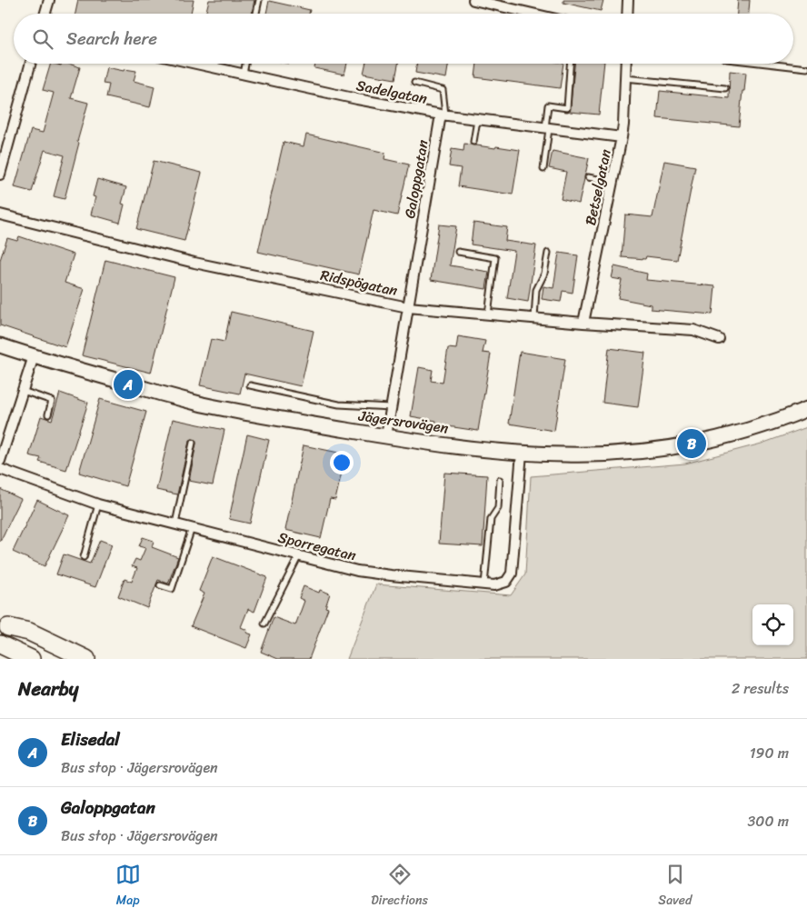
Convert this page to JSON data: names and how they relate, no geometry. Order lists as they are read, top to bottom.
{
  "streets": {
    "street": [
      "Sadelgatan",
      "Galoppgatan",
      "Betselgatan",
      "Ridspögatan",
      "Jägersrovägen",
      "Sporregatan"
    ]
  },
  "crossings": [
    ["Sadelgatan", "Galoppgatan"],
    ["Sadelgatan", "Betselgatan"],
    ["Galoppgatan", "Ridspögatan"],
    ["Galoppgatan", "Jägersrovägen"],
    ["Betselgatan", "Ridspögatan"],
    ["Jägersrovägen", "Sporregatan"]
  ],
  "page": {
    "search": "Search here",
    "pins": ["A", "B"],
    "heading": ["Nearby", "2 results"],
    "list": [
      {
        "mark": "A",
        "name": "Elisedal",
        "note": "Bus stop · Jägersrovägen",
        "value": "190 m"
      },
      {
        "mark": "B",
        "name": "Galoppgatan",
        "note": "Bus stop · Jägersrovägen",
        "value": "300 m"
      }
    ],
    "nav": ["Map", "Directions", "Saved"]
  }
}
